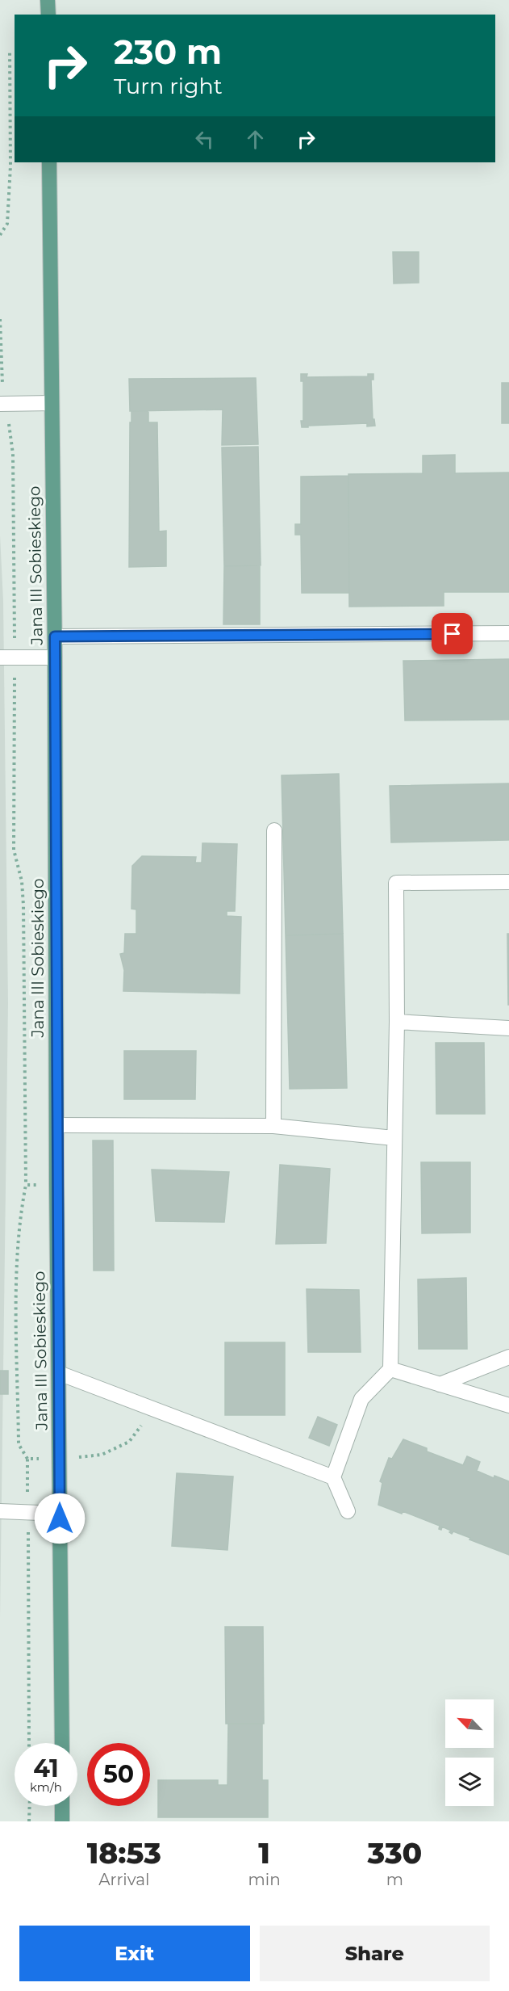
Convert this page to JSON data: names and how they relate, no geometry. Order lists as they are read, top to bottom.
{
  "streets": {
    "main road": ["Jana III Sobieskiego"]
  },
  "north": "top left",
  "page": {
    "turn": ["230 m", "Turn right"],
    "speed": "41 km/h",
    "limit": "50",
    "eta": [
      "18:53",
      "Arrival",
      "1",
      "min",
      "330",
      "m"
    ],
    "buttons": ["Exit", "Share"]
  }
}
